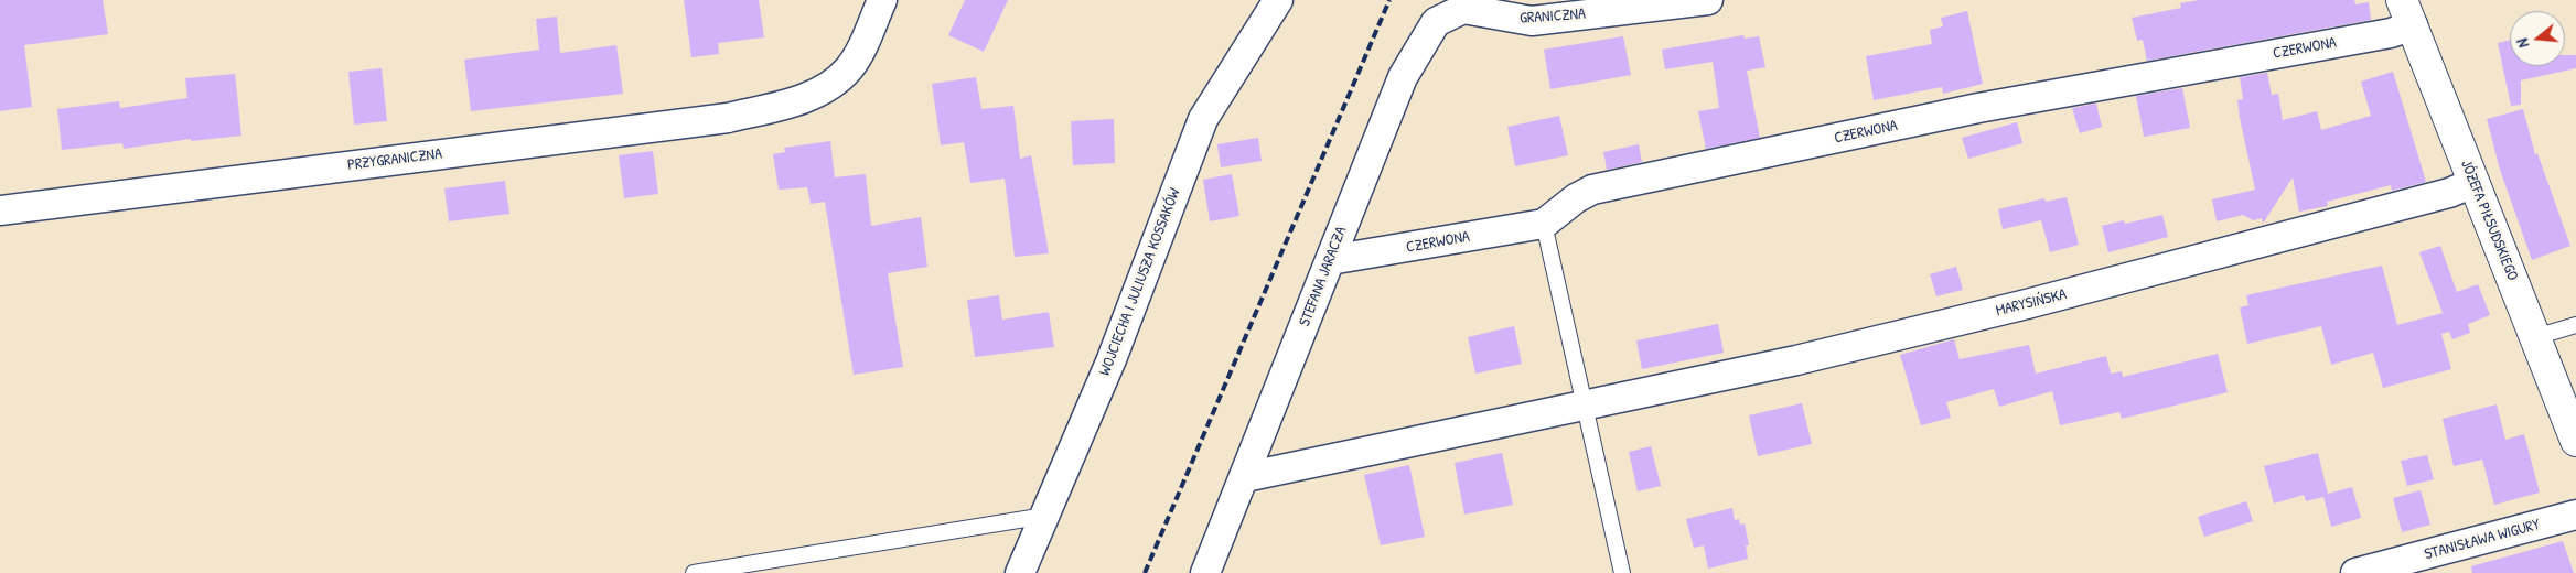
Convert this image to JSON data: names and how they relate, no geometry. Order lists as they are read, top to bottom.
{
  "streets": {
    "street": [
      "GRANICZNA",
      "CZERWONA",
      "PRZYGRANICZNA",
      "JÓZEFA PIŁSUDSKIEGO",
      "STEFANA JARACZA",
      "WOJCIECHA I JULIUSZA KOSSAKÓW",
      "MARYSIŃSKA",
      "STANISŁAWA WIGURY"
    ]
  },
  "crossings": [
    ["GRANICZNA", "STEFANA JARACZA"],
    ["CZERWONA", "JÓZEFA PIŁSUDSKIEGO"],
    ["CZERWONA", "STEFANA JARACZA"],
    ["JÓZEFA PIŁSUDSKIEGO", "MARYSIŃSKA"],
    ["STEFANA JARACZA", "MARYSIŃSKA"]
  ],
  "north": "left"
}
